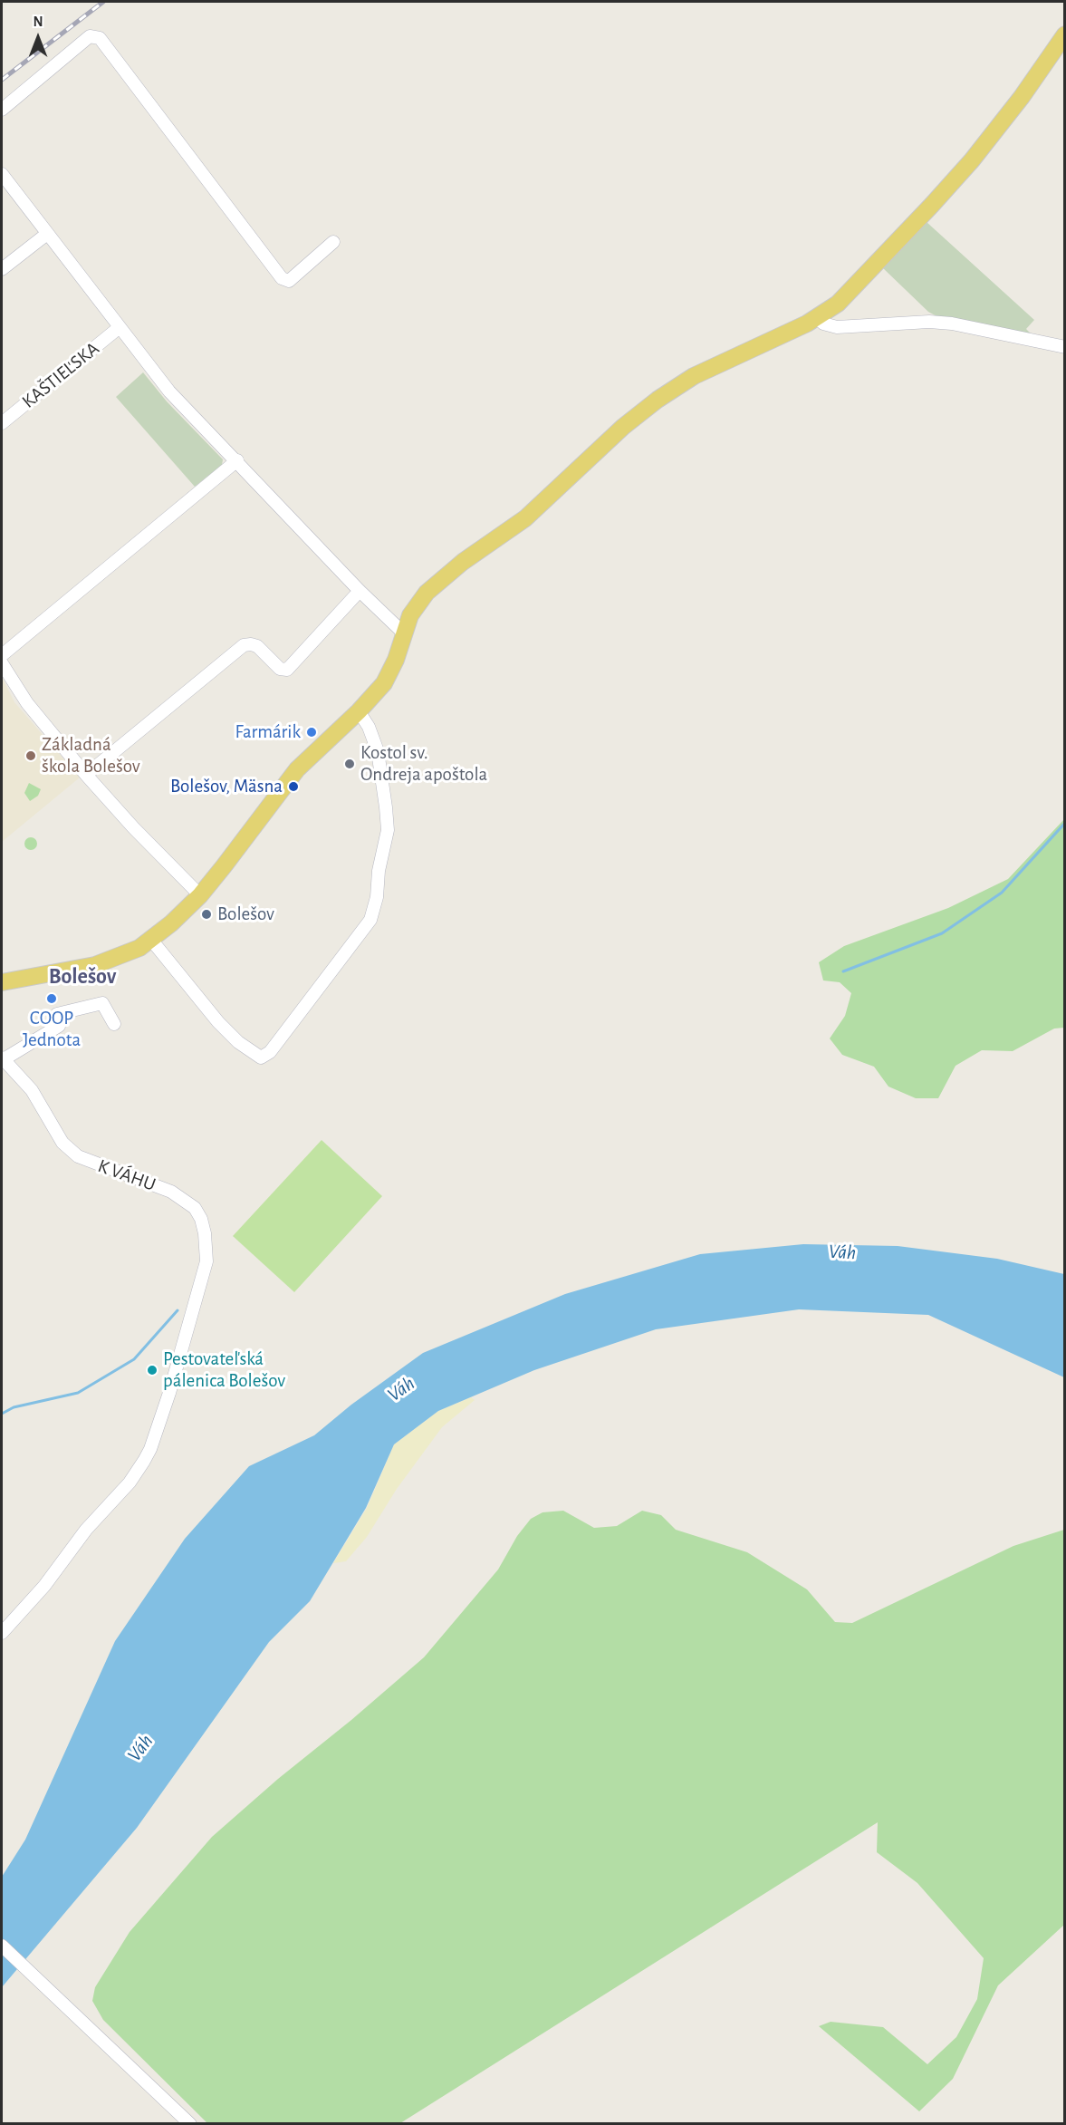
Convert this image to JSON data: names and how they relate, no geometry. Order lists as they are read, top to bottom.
{
  "streets": {
    "street": ["KAŠTIEĽSKA", "K VÁHU"]
  },
  "districts": ["Bolešov"],
  "water": ["Váh"],
  "places": [
    "Farmárik",
    "Základná škola Bolešov",
    "Kostol sv. Ondreja apoštola",
    "Bolešov, Mäsna",
    "Bolešov",
    "COOP Jednota",
    "Pestovateľská pálenica Bolešov"
  ],
  "north": "top"
}
